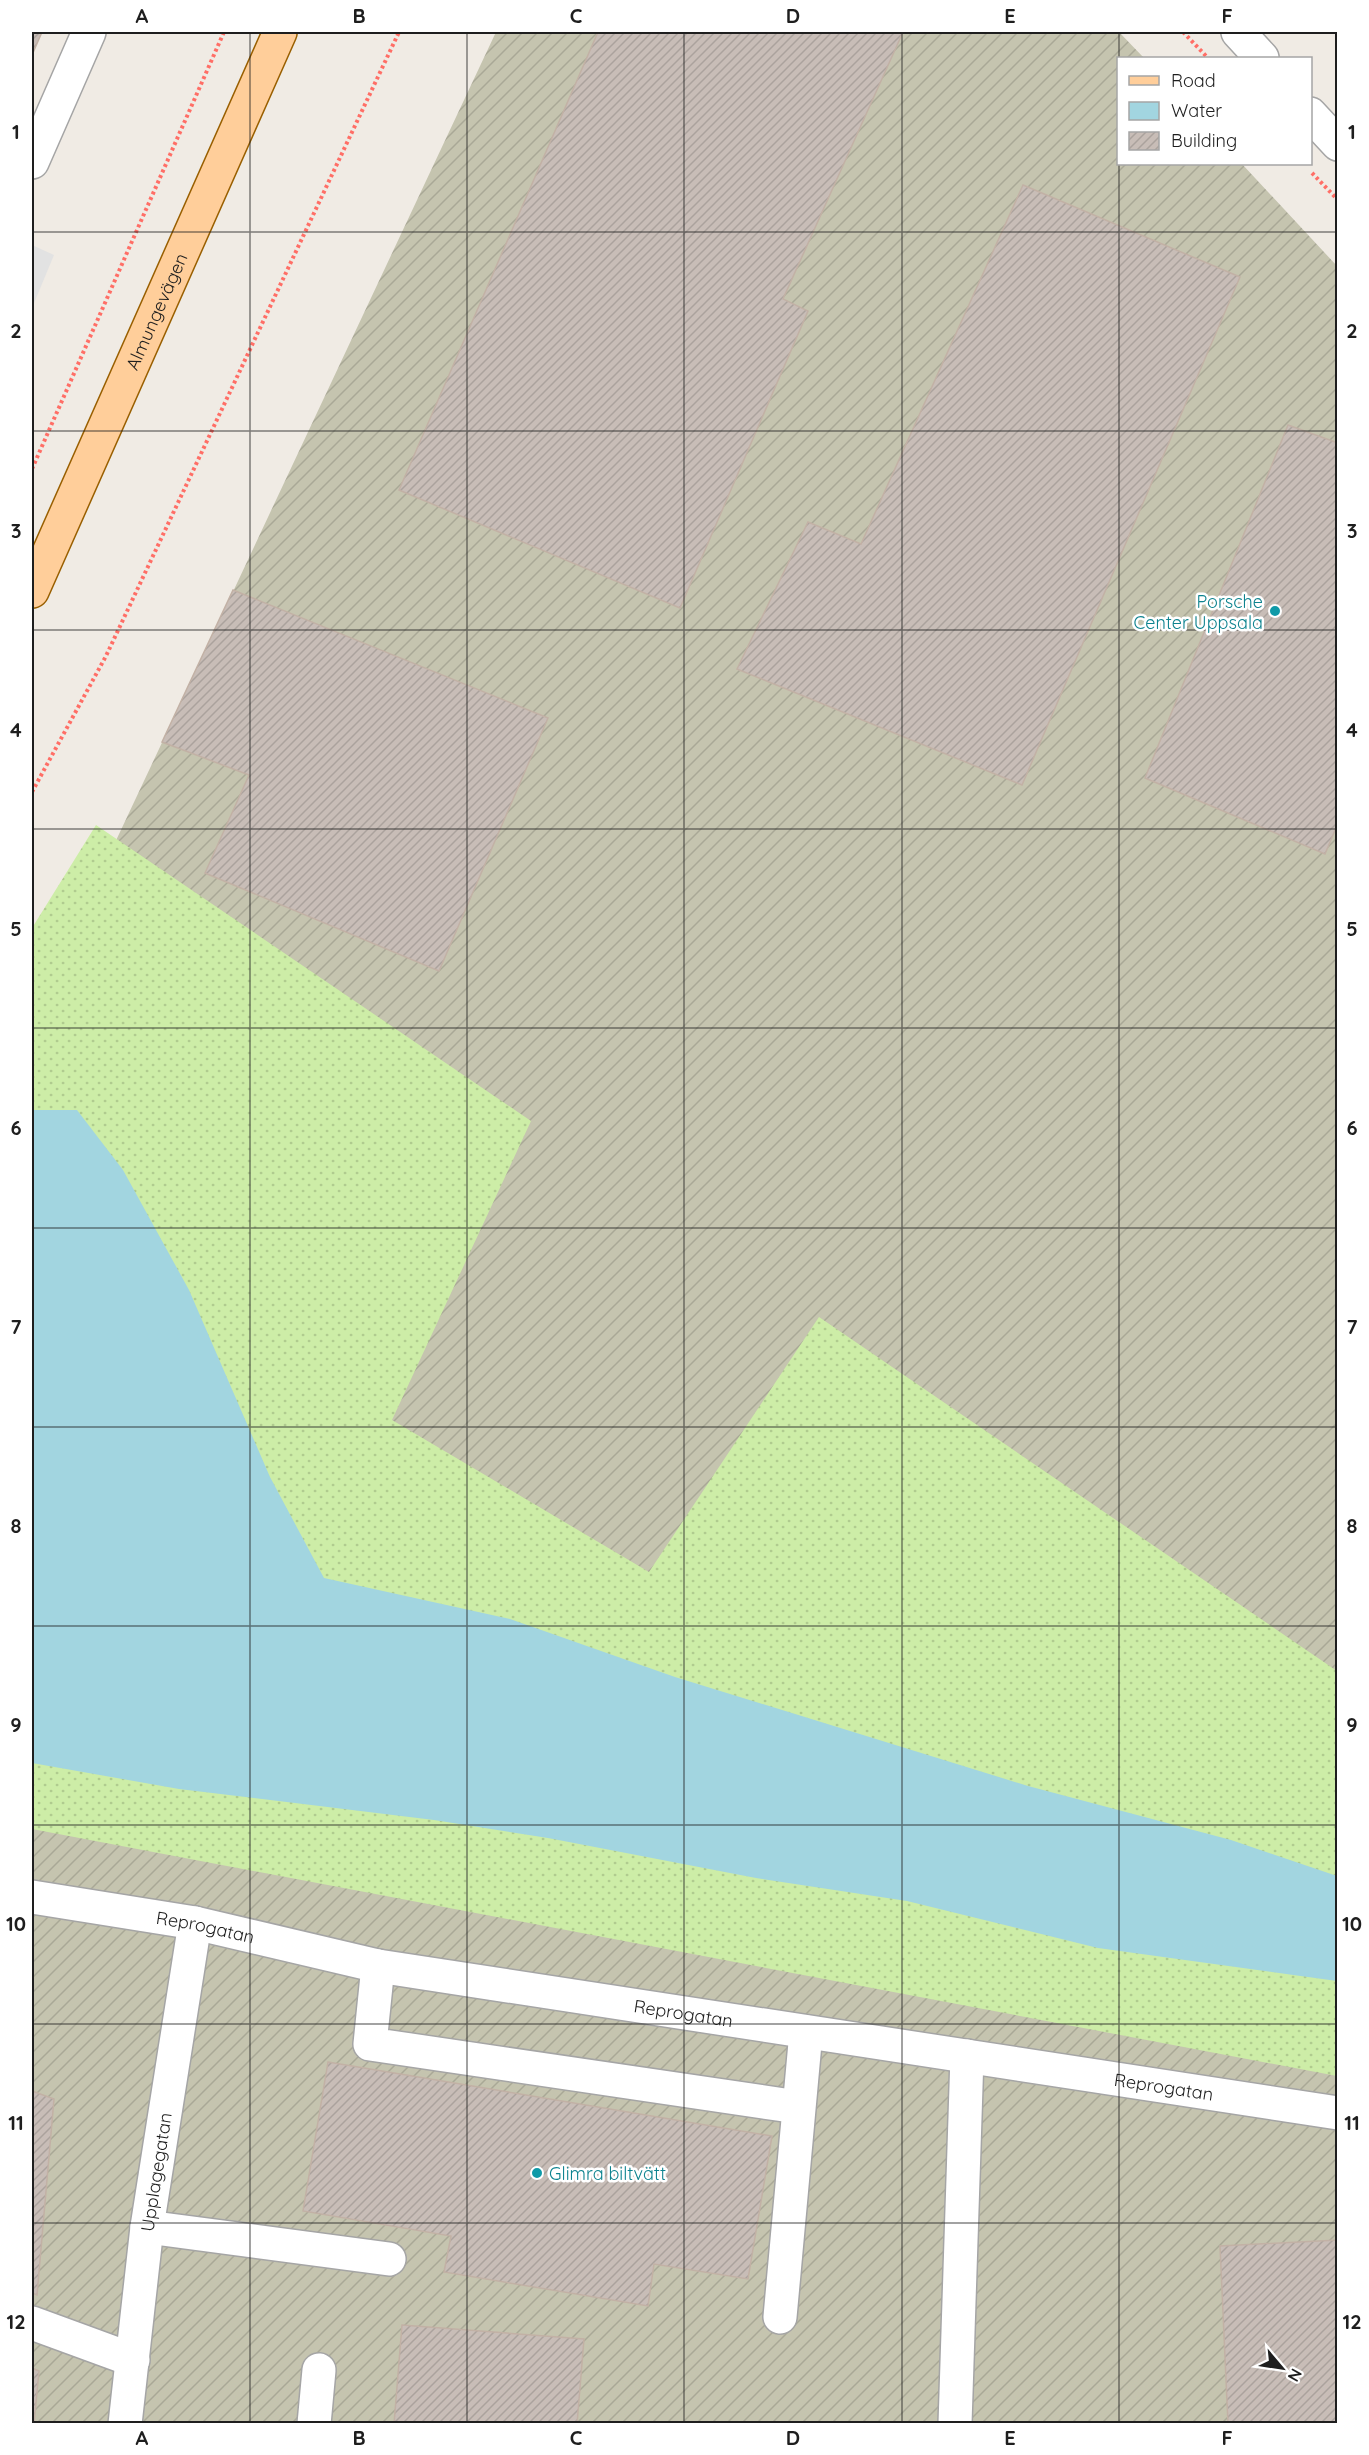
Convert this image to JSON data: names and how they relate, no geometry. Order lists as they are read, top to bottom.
{
  "streets": {
    "main road": ["Almungevägen"],
    "street": ["Reprogatan", "Upplagegatan"]
  },
  "crossings": [
    ["Reprogatan", "Upplagegatan"]
  ],
  "places": ["Porsche Center Uppsala", "Glimra biltvätt"],
  "legend": ["Road", "Water", "Building"],
  "north": "bottom right",
  "grid": {
    "columns": [
      "A",
      "B",
      "C",
      "D",
      "E",
      "F"
    ],
    "rows": [
      "1",
      "2",
      "3",
      "4",
      "5",
      "6",
      "7",
      "8",
      "9",
      "10",
      "11",
      "12"
    ]
  }
}
